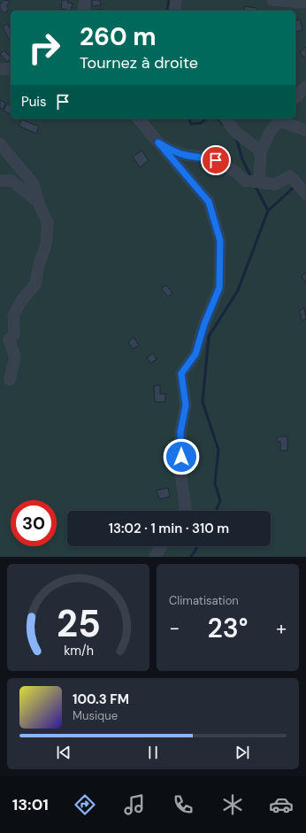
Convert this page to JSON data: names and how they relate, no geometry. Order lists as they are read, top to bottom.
{
  "page": {
    "turn": ["260 m", "Tournez à droite"],
    "then": "Puis",
    "limit": "30",
    "trip": "13:02 · 1 min · 310 m",
    "tile": "Climatisation",
    "heat": ["−", "23°", "+"],
    "song": ["100.3 FM", "Musique"],
    "tabs": "13:01",
    "gauge": ["25", "km/h"]
  }
}
